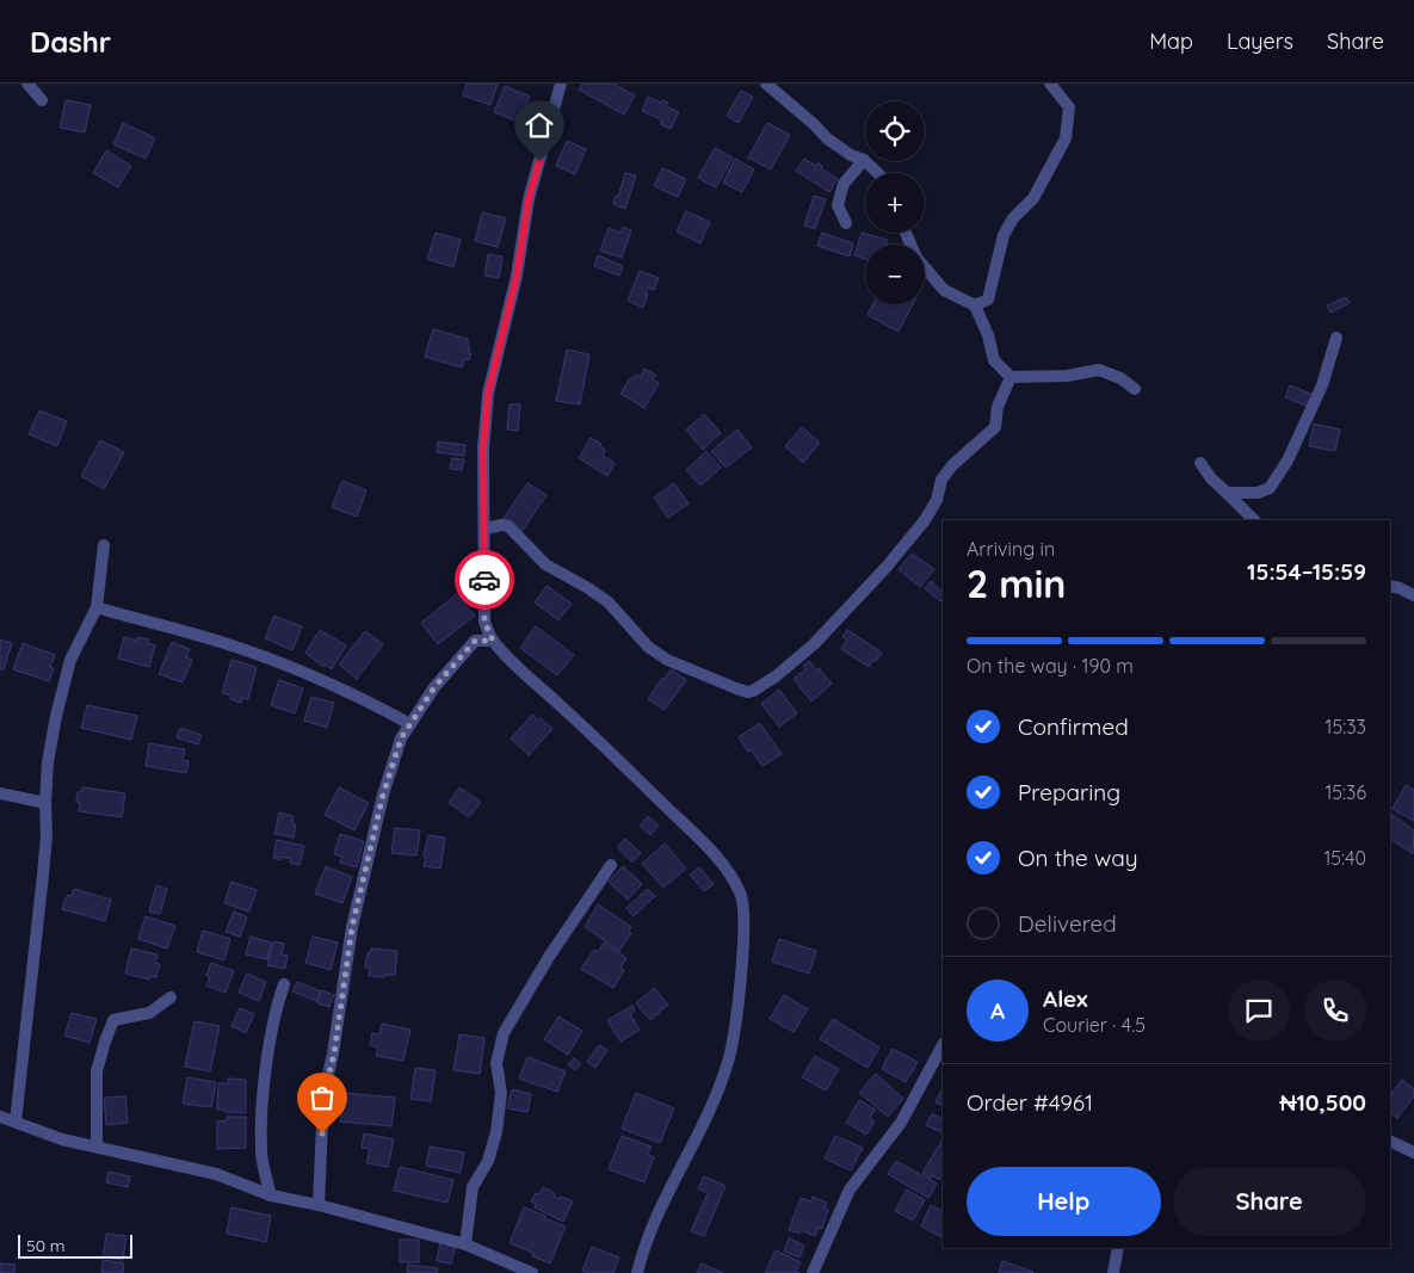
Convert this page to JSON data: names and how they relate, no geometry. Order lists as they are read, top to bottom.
{
  "scale_bar": "50 m",
  "page": {
    "header": "Dashr",
    "nav": ["Map", "Layers", "Share"],
    "map_buttons": ["+", "−"],
    "heading": ["2 min", "Arriving in", "15:54–15:59"],
    "panel": [
      "Alex",
      "Courier · 4.5",
      "Order #4961",
      "₦10,500"
    ],
    "bar": "On the way · 190 m",
    "list": [
      ["Confirmed", "15:33"],
      ["Preparing", "15:36"],
      ["On the way", "15:40"],
      "Delivered"
    ],
    "round": "A",
    "buttons": ["Help", "Share"],
    "scale": "50 m"
  }
}
